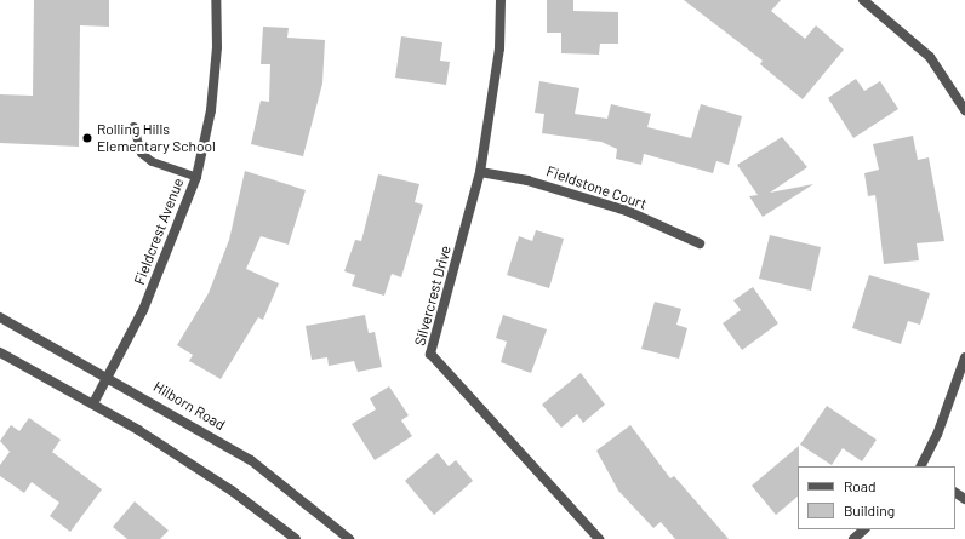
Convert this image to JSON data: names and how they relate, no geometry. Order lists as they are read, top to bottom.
{
  "streets": {
    "street": [
      "Fieldstone Court",
      "Fieldcrest Avenue",
      "Silvercrest Drive",
      "Hilborn Road"
    ]
  },
  "crossings": [
    ["Fieldstone Court", "Silvercrest Drive"],
    ["Fieldcrest Avenue", "Hilborn Road"]
  ],
  "places": ["Rolling Hills Elementary School"],
  "legend": ["Road", "Building"]
}
